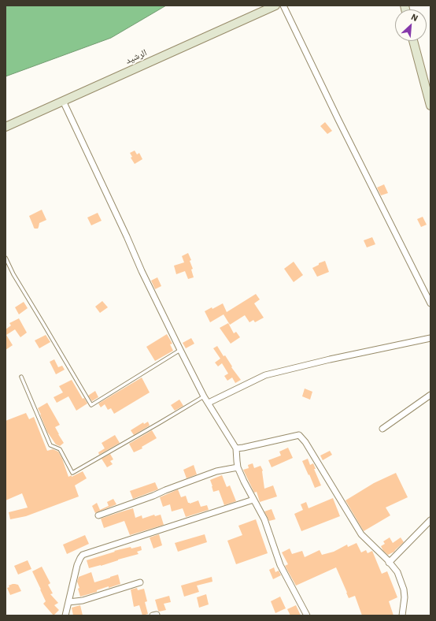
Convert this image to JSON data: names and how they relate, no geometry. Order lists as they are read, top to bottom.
{
  "streets": {
    "main road": ["الرشيد"]
  },
  "north": "top right"
}
